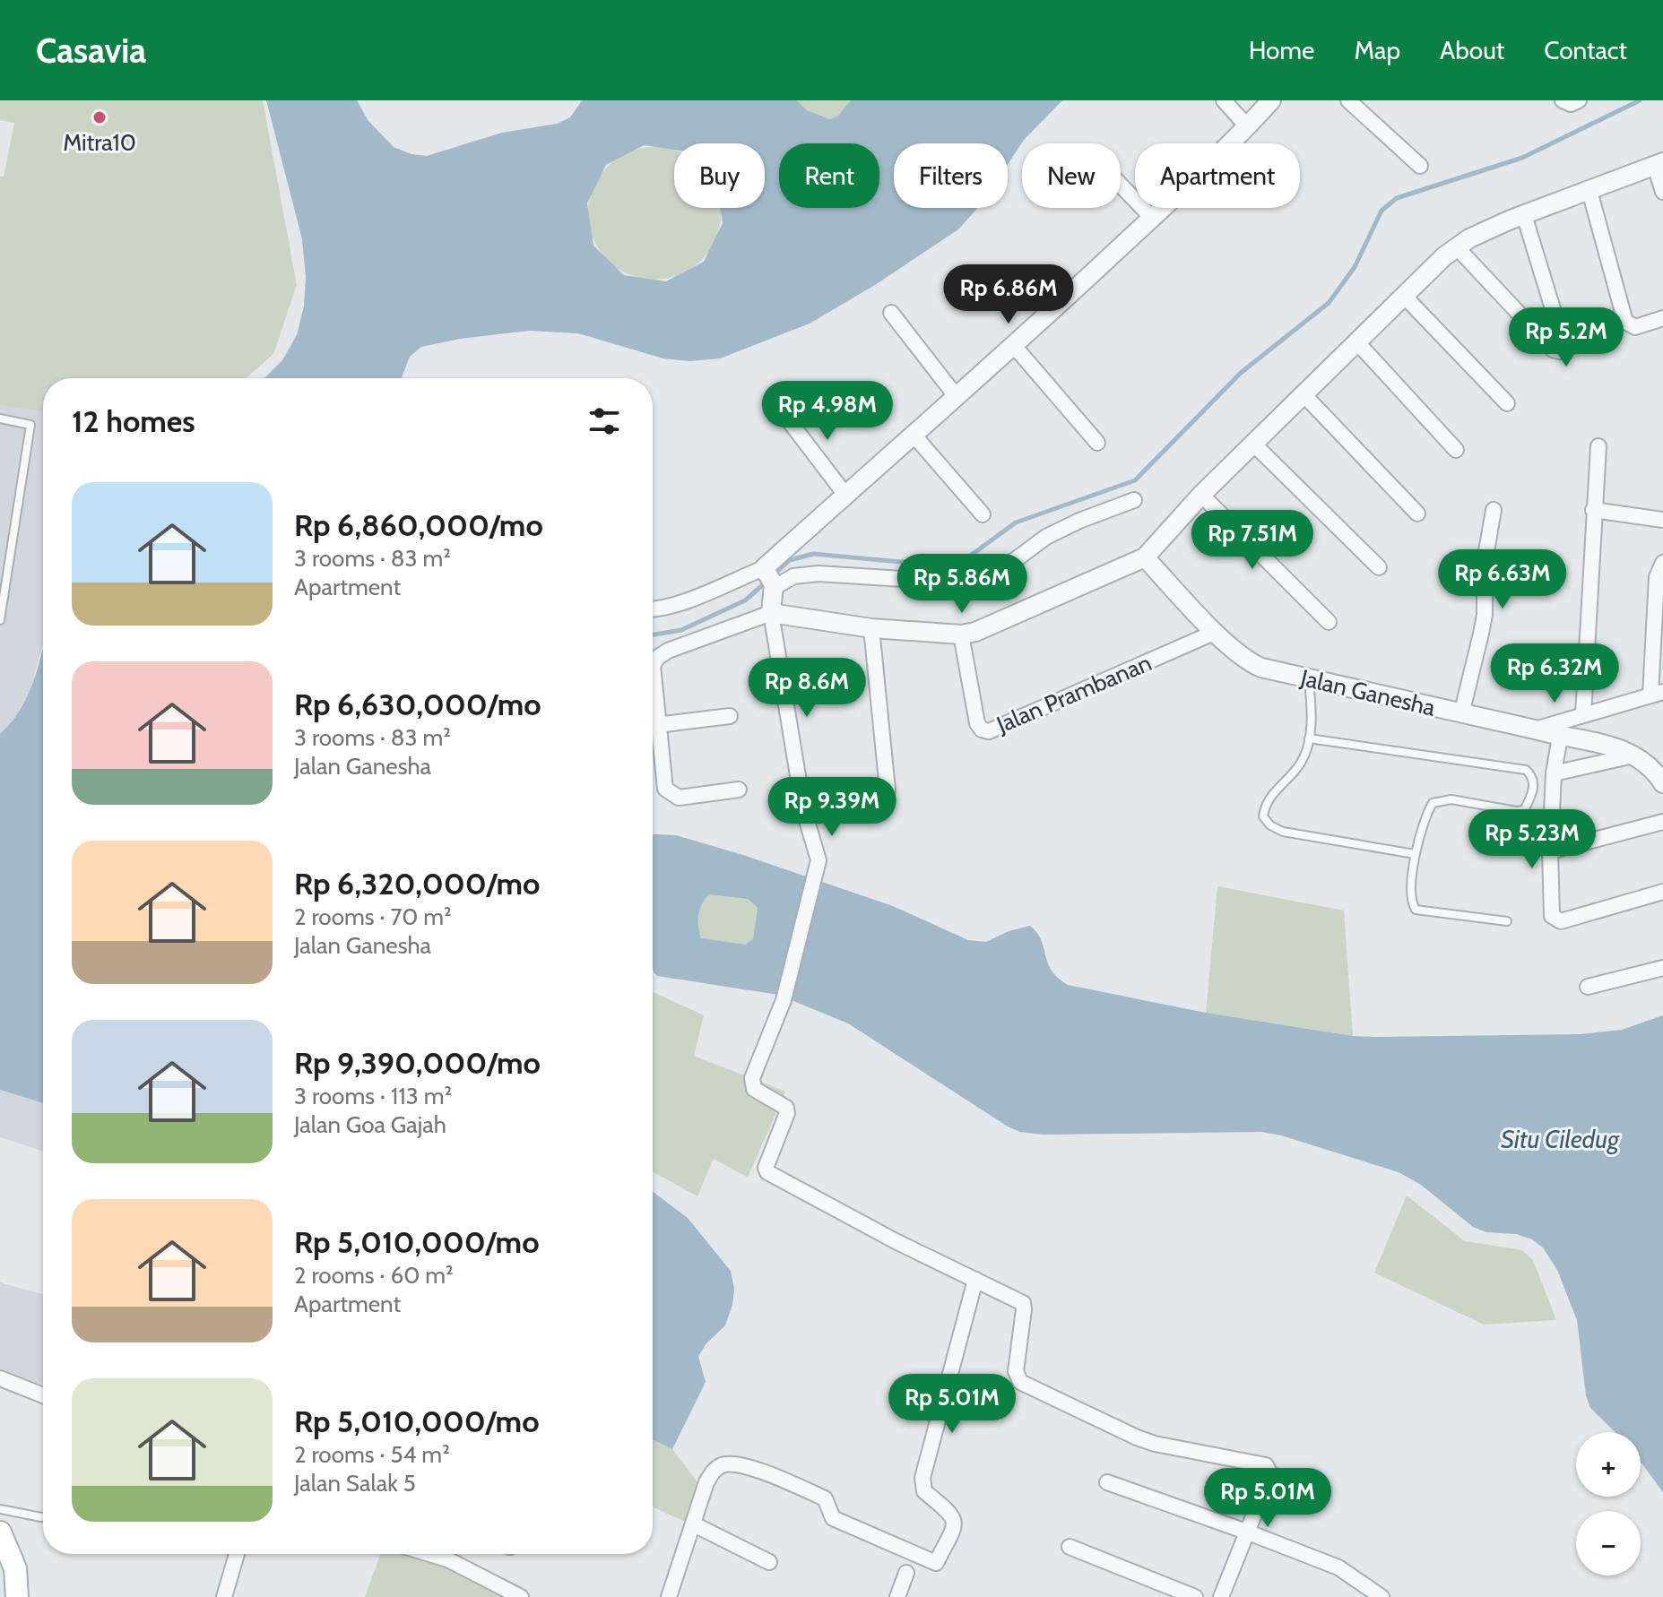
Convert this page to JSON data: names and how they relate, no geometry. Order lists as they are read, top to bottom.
{
  "streets": {
    "street": ["Jalan Ganesha", "Jalan Prambanan"]
  },
  "crossings": [
    ["Jalan Ganesha", "Jalan Prambanan"]
  ],
  "water": ["Situ Ciledug"],
  "places": ["Mitra10"],
  "page": {
    "header": "Casavia",
    "nav": [
      "Home",
      "Map",
      "About",
      "Contact"
    ],
    "chip": [
      "Buy",
      "Rent",
      "Filters",
      "New",
      "Apartment"
    ],
    "price": [
      "Rp 6.86M",
      "Rp 5.2M",
      "Rp 4.98M",
      "Rp 7.51M",
      "Rp 6.63M",
      "Rp 5.86M",
      "Rp 6.32M",
      "Rp 8.6M",
      "Rp 9.39M",
      "Rp 5.23M",
      "Rp 5.01M",
      "Rp 5.01M"
    ],
    "heading": "12 homes",
    "list": [
      {
        "name": "Rp 6,860,000/mo",
        "note": "3 rooms · 83 m² · Apartment"
      },
      {
        "name": "Rp 6,630,000/mo",
        "note": "3 rooms · 83 m² · Jalan Ganesha"
      },
      {
        "name": "Rp 6,320,000/mo",
        "note": "2 rooms · 70 m² · Jalan Ganesha"
      },
      {
        "name": "Rp 9,390,000/mo",
        "note": "3 rooms · 113 m² · Jalan Goa Gajah"
      },
      {
        "name": "Rp 5,010,000/mo",
        "note": "2 rooms · 60 m² · Apartment"
      },
      {
        "name": "Rp 5,010,000/mo",
        "note": "2 rooms · 54 m² · Jalan Salak 5"
      }
    ],
    "map_buttons": ["+", "−"]
  }
}
